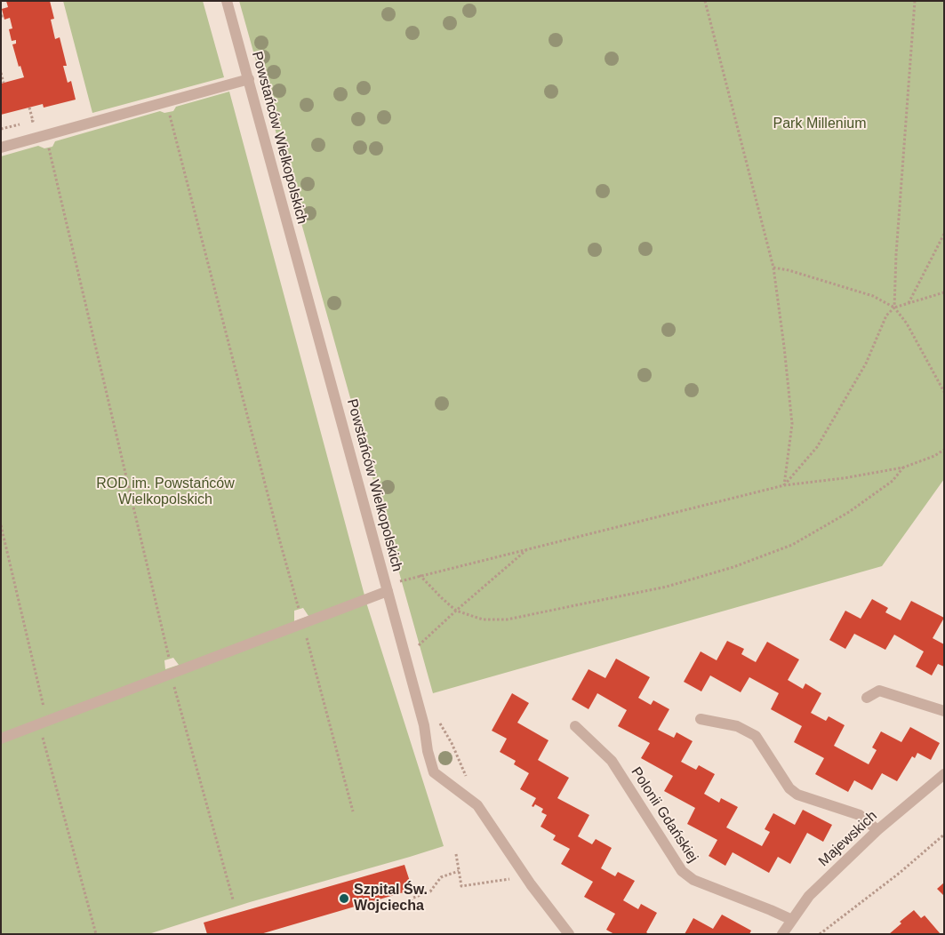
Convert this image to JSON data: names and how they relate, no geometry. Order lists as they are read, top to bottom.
{
  "streets": {
    "street": ["Powstańców Wielkopolskich", "Polonii Gdańskiej", "Majewskich"]
  },
  "crossings": [
    ["Polonii Gdańskiej", "Majewskich"]
  ],
  "parks": ["Park Millenium", "ROD im. Powstańców Wielkopolskich"],
  "places": ["Szpital Św. Wojciecha"]
}
